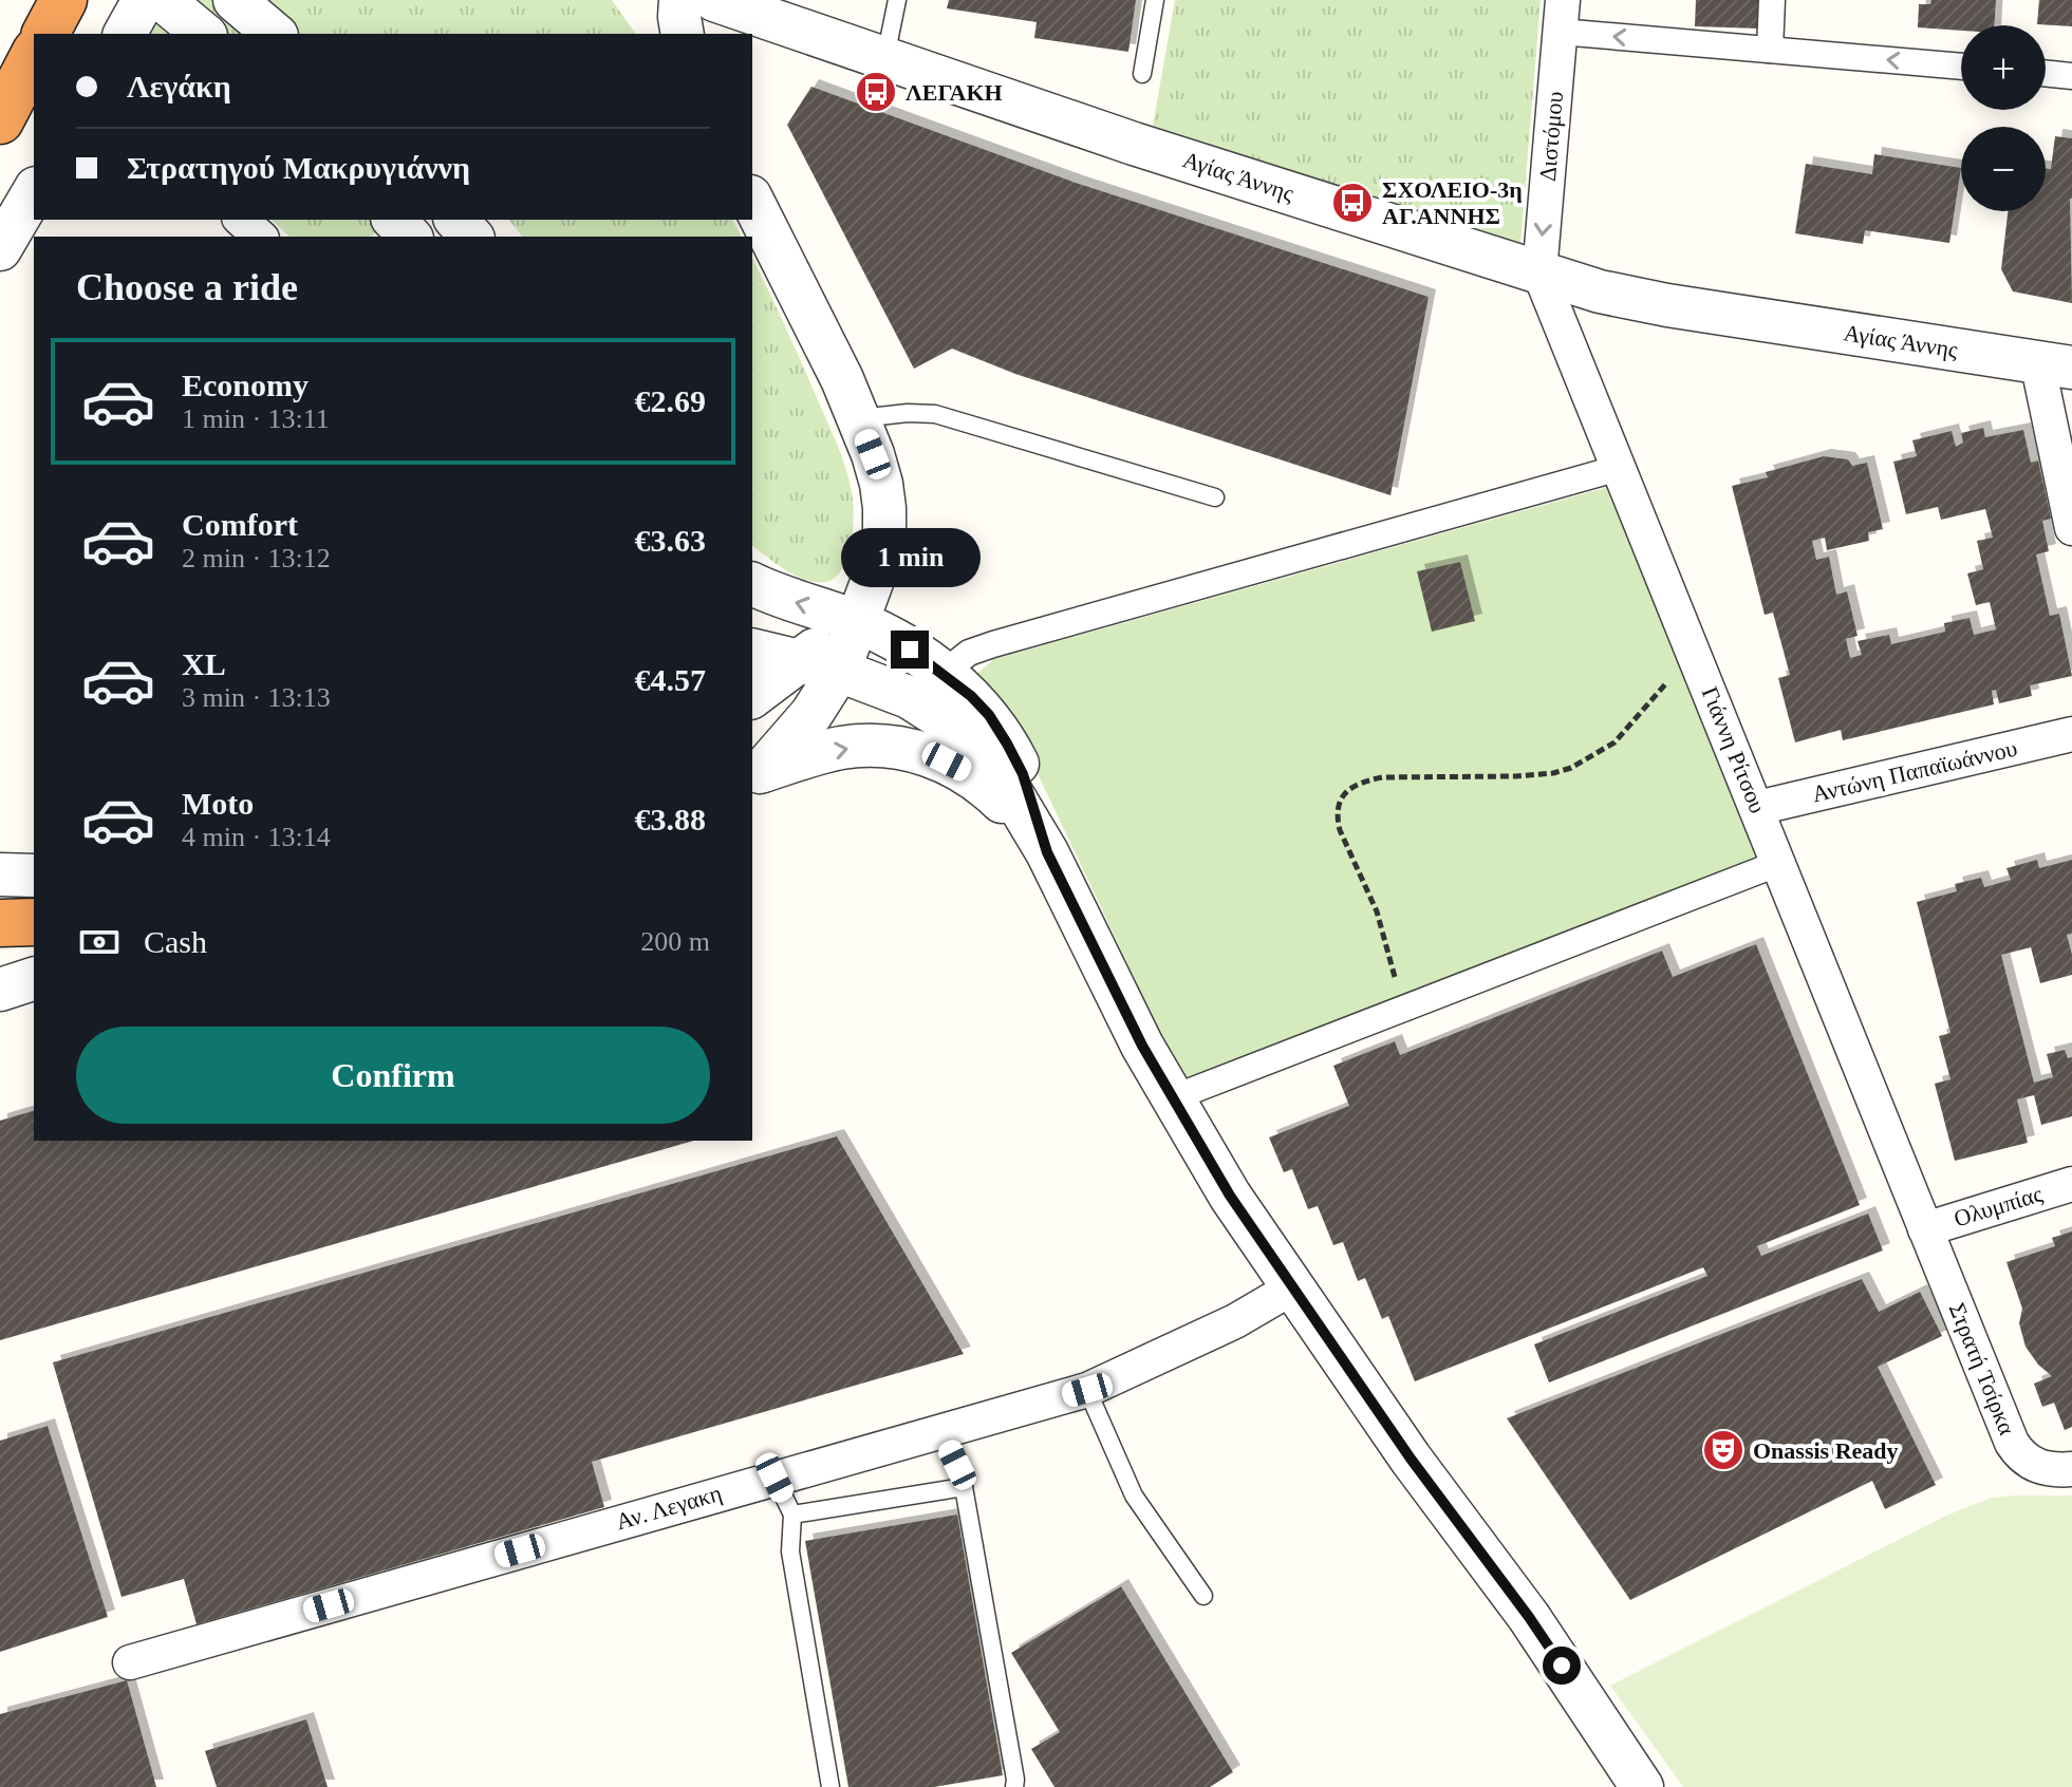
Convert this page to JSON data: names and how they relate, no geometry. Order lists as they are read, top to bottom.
{
  "streets": {
    "street": [
      "Διστόμου",
      "Αγίας Άννης",
      "Γιάννη Ρίτσου",
      "Αντώνη Παπαϊωάννου",
      "Ολυμπίας",
      "Στρατή Τσίρκα",
      "Αν. Λεγακη"
    ]
  },
  "crossings": [
    ["Διστόμου", "Αγίας Άννης"],
    ["Διστόμου", "Γιάννη Ρίτσου"],
    ["Αγίας Άννης", "Γιάννη Ρίτσου"],
    ["Γιάννη Ρίτσου", "Αντώνη Παπαϊωάννου"],
    ["Γιάννη Ρίτσου", "Ολυμπίας"],
    ["Γιάννη Ρίτσου", "Στρατή Τσίρκα"],
    ["Ολυμπίας", "Στρατή Τσίρκα"]
  ],
  "one_way": ["Διστόμου"],
  "places": {
    "bus stop": ["ΛΕΓΑΚΗ", "ΣΧΟΛΕΙΟ-3η ΑΓ.ΑΝΝΗΣ"],
    "theatre": ["Onassis Ready"]
  },
  "page": {
    "map_buttons": ["+", "−"],
    "banner": ["Λεγάκη", "Στρατηγού Μακρυγιάννη"],
    "heading": "Choose a ride",
    "list": [
      {
        "name": "Economy",
        "note": "1 min · 13:11",
        "value": "€2.69"
      },
      {
        "name": "Comfort",
        "note": "2 min · 13:12",
        "value": "€3.63"
      },
      {
        "name": "XL",
        "note": "3 min · 13:13",
        "value": "€4.57"
      },
      {
        "name": "Moto",
        "note": "4 min · 13:14",
        "value": "€3.88"
      }
    ],
    "bubble": "1 min",
    "pay": ["Cash", "200 m"],
    "buttons": "Confirm"
  }
}
